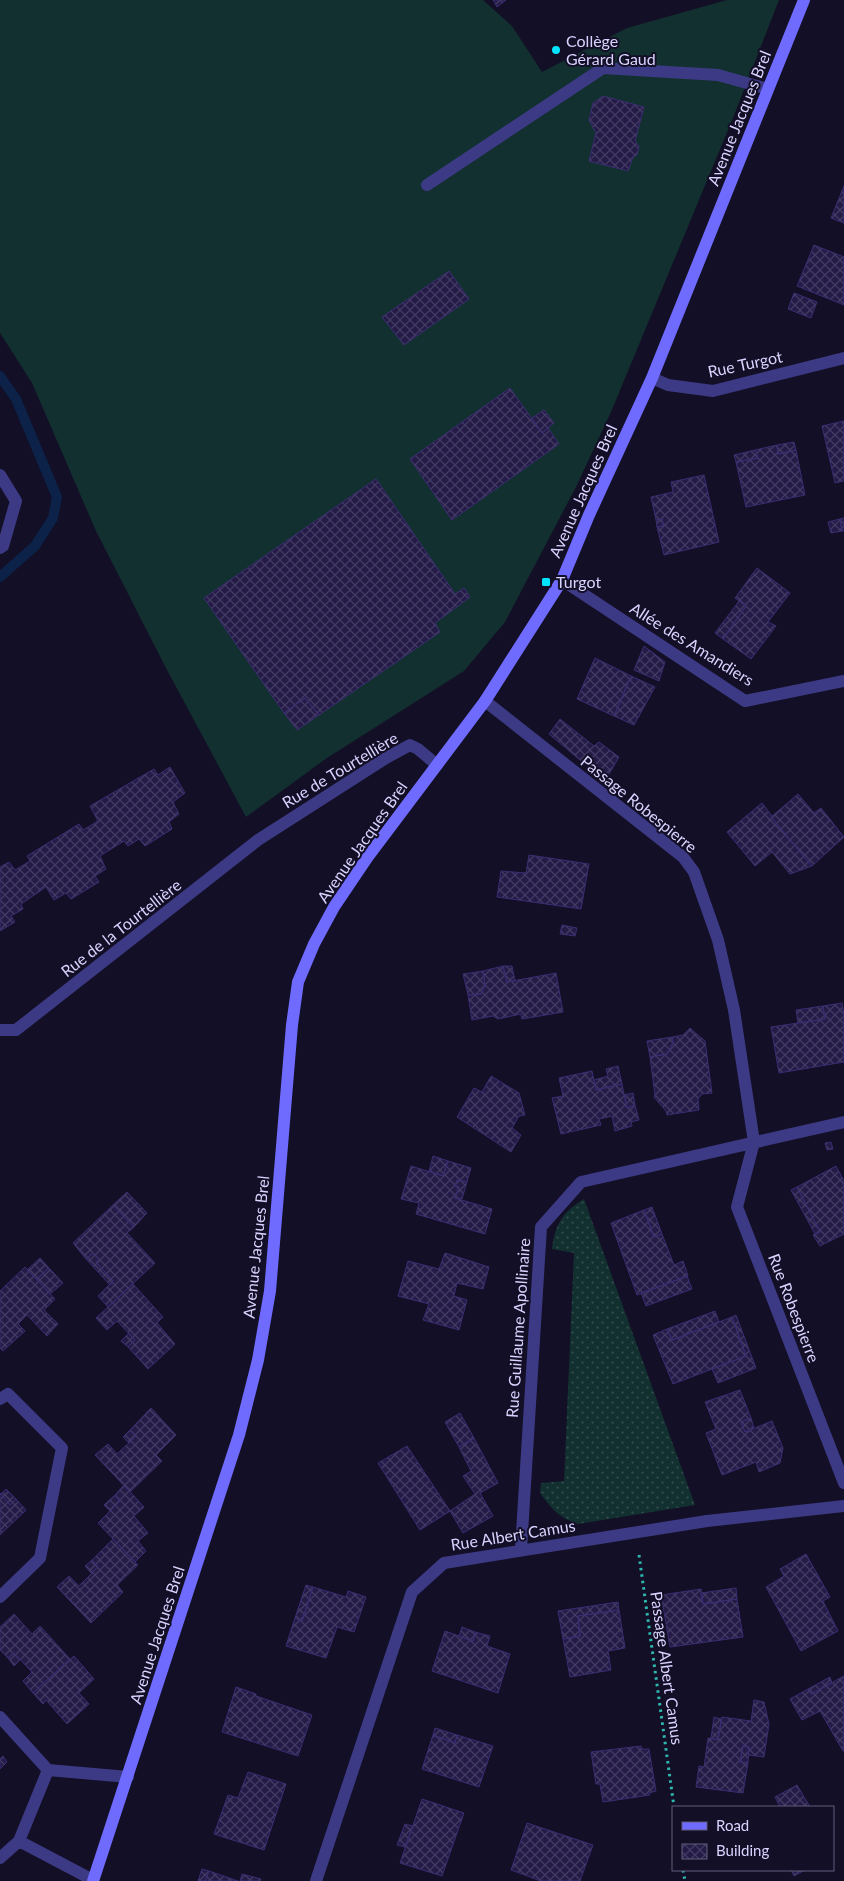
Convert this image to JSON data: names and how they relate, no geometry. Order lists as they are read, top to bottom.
{
  "streets": {
    "main road": ["Avenue Jacques Brel"],
    "street": [
      "Rue Turgot",
      "Allée des Amandiers",
      "Rue de Tourtellière",
      "Passage Robespierre",
      "Rue de la Tourtellière",
      "Rue Robespierre",
      "Rue Guillaume Apollinaire",
      "Rue Albert Camus"
    ],
    "path": ["Passage Albert Camus"]
  },
  "crossings": [
    ["Avenue Jacques Brel", "Rue Turgot"],
    ["Avenue Jacques Brel", "Allée des Amandiers"],
    ["Avenue Jacques Brel", "Rue de Tourtellière"],
    ["Avenue Jacques Brel", "Passage Robespierre"],
    ["Rue de Tourtellière", "Rue de la Tourtellière"],
    ["Passage Robespierre", "Rue Robespierre"],
    ["Passage Robespierre", "Rue Guillaume Apollinaire"],
    ["Rue Robespierre", "Rue Guillaume Apollinaire"],
    ["Rue Guillaume Apollinaire", "Rue Albert Camus"],
    ["Rue Albert Camus", "Passage Albert Camus"]
  ],
  "places": {
    "other": ["Collège Gérard Gaud"],
    "transit": ["Turgot"]
  },
  "legend": ["Road", "Building"]
}
